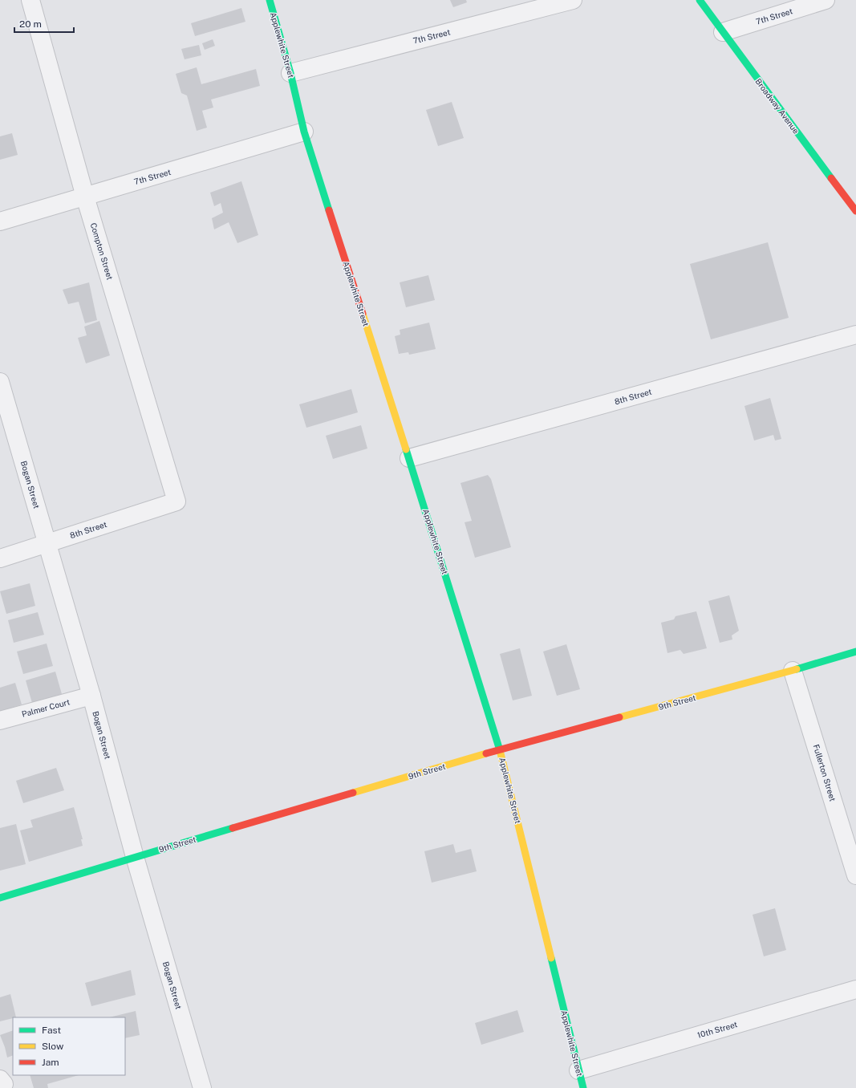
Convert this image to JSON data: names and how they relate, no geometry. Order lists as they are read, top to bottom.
{
  "streets": {
    "street": [
      "7th Street",
      "Applewhite Street",
      "Broadway Avenue",
      "Compton Street",
      "8th Street",
      "Bogan Street",
      "9th Street",
      "Palmer Court",
      "Fullerton Street",
      "10th Street"
    ]
  },
  "crossings": [
    ["7th Street", "Applewhite Street"],
    ["7th Street", "Broadway Avenue"],
    ["7th Street", "Compton Street"],
    ["Applewhite Street", "8th Street"],
    ["Applewhite Street", "9th Street"],
    ["Applewhite Street", "10th Street"],
    ["Compton Street", "8th Street"],
    ["8th Street", "Bogan Street"],
    ["Bogan Street", "9th Street"],
    ["Bogan Street", "Palmer Court"],
    ["9th Street", "Fullerton Street"]
  ],
  "legend": ["Fast", "Slow", "Jam"],
  "scale_bar": "20 m"
}
